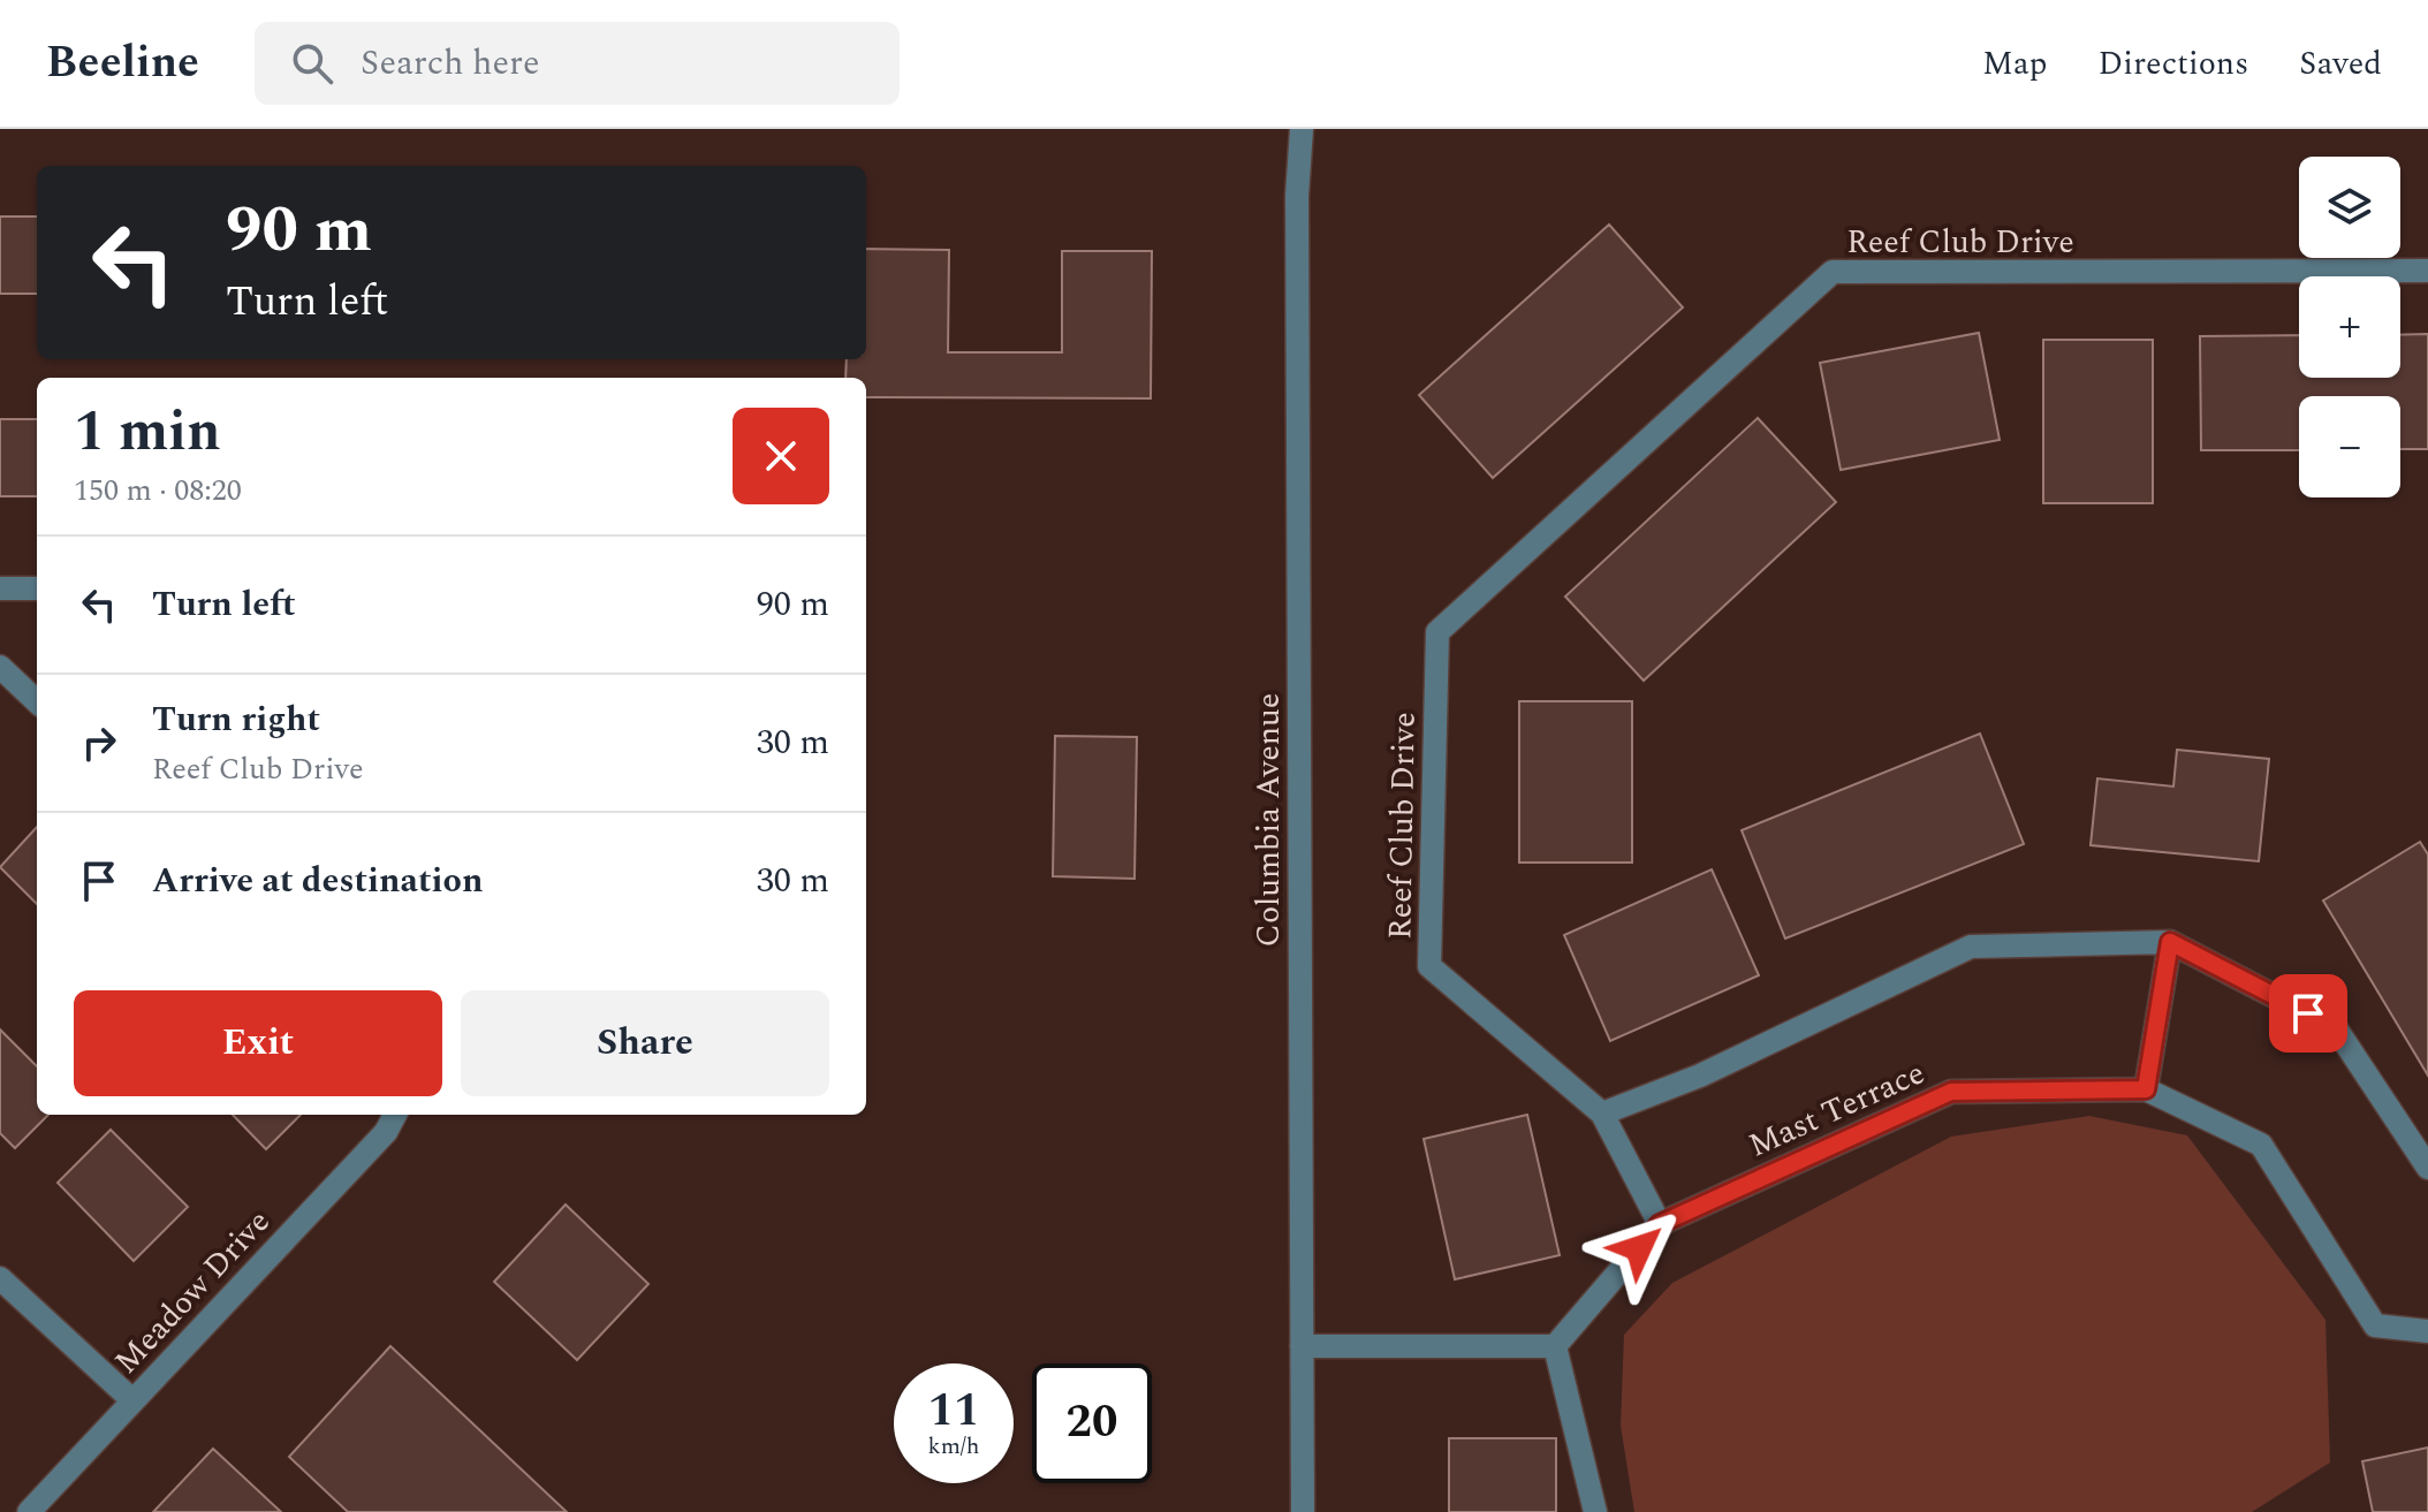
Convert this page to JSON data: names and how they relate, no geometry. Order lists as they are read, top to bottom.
{
  "streets": {
    "street": [
      "Reef Club Drive",
      "Columbia Avenue",
      "Mast Terrace",
      "Meadow Drive"
    ]
  },
  "page": {
    "header": "Beeline",
    "search": "Search here",
    "nav": ["Map", "Directions", "Saved"],
    "map_buttons": ["+", "−"],
    "turn": ["90 m", "Turn left"],
    "heading": ["1 min", "150 m · 08:20"],
    "list": [
      {
        "name": "Turn left",
        "value": "90 m"
      },
      {
        "name": "Turn right",
        "note": "Reef Club Drive",
        "value": "30 m"
      },
      {
        "name": "Arrive at destination",
        "value": "30 m"
      }
    ],
    "buttons": ["Exit", "Share"],
    "speed": "11 km/h",
    "limit": "20"
  }
}
